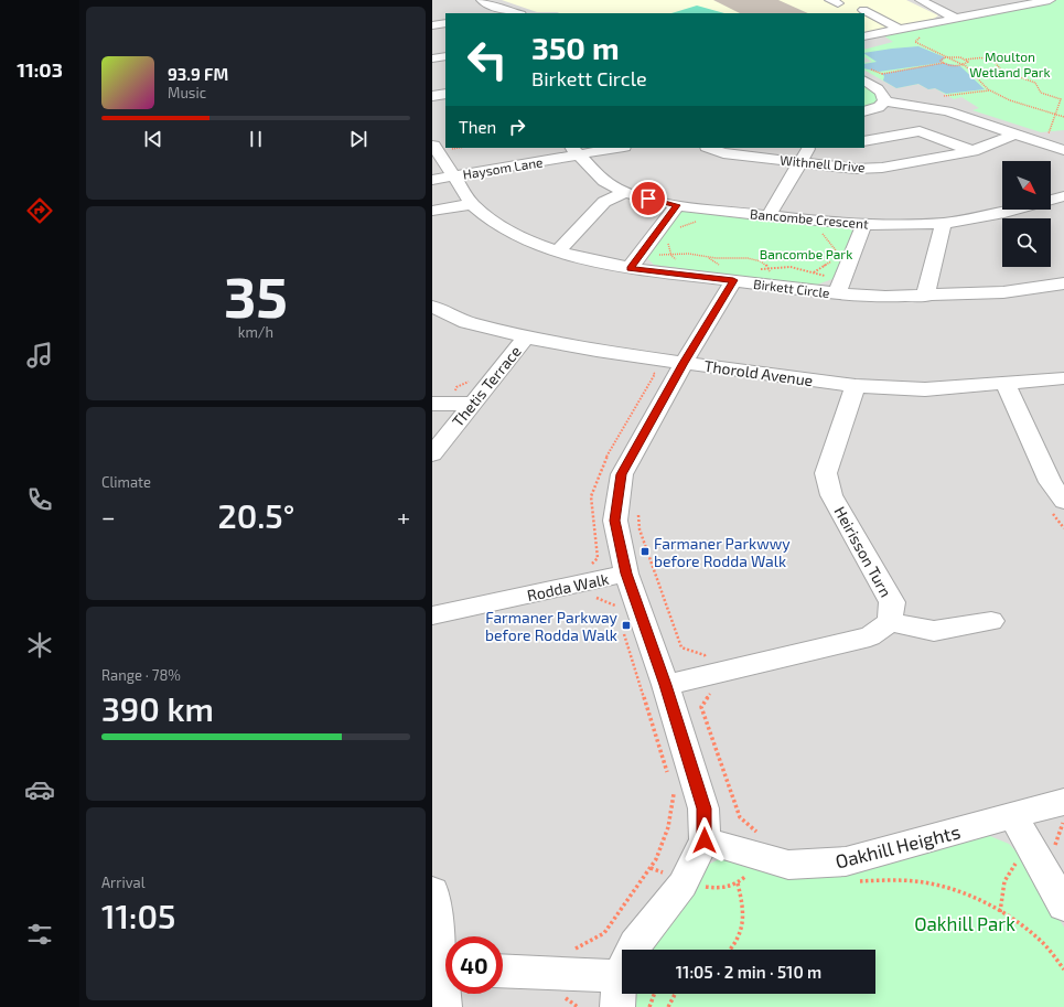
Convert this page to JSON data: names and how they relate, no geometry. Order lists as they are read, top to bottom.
{
  "streets": {
    "street": [
      "Withnell Drive",
      "Haysom Lane",
      "Bancombe Crescent",
      "Birkett Circle",
      "Thorold Avenue",
      "Thetis Terrace",
      "Heirisson Turn",
      "Rodda Walk",
      "Oakhill Heights"
    ]
  },
  "crossings": [
    ["Haysom Lane", "Bancombe Crescent"],
    ["Haysom Lane", "Birkett Circle"],
    ["Thorold Avenue", "Thetis Terrace"],
    ["Thorold Avenue", "Heirisson Turn"]
  ],
  "parks": ["Moulton Wetland Park", "Bancombe Park", "Oakhill Park"],
  "places": {
    "transit": ["Farmaner Parkwwy before Rodda Walk", "Farmaner Parkway before Rodda Walk"]
  },
  "north": "bottom right",
  "page": {
    "tabs": "11:03",
    "turn": ["350 m", "Birkett Circle"],
    "song": ["93.9 FM", "Music"],
    "then": "Then",
    "tile": [
      ["35", "km/h"],
      "Climate",
      ["Range · 78%", "390 km"],
      ["Arrival", "11:05"]
    ],
    "heat": ["−", "20.5°", "+"],
    "limit": "40",
    "trip": "11:05 · 2 min · 510 m"
  }
}
